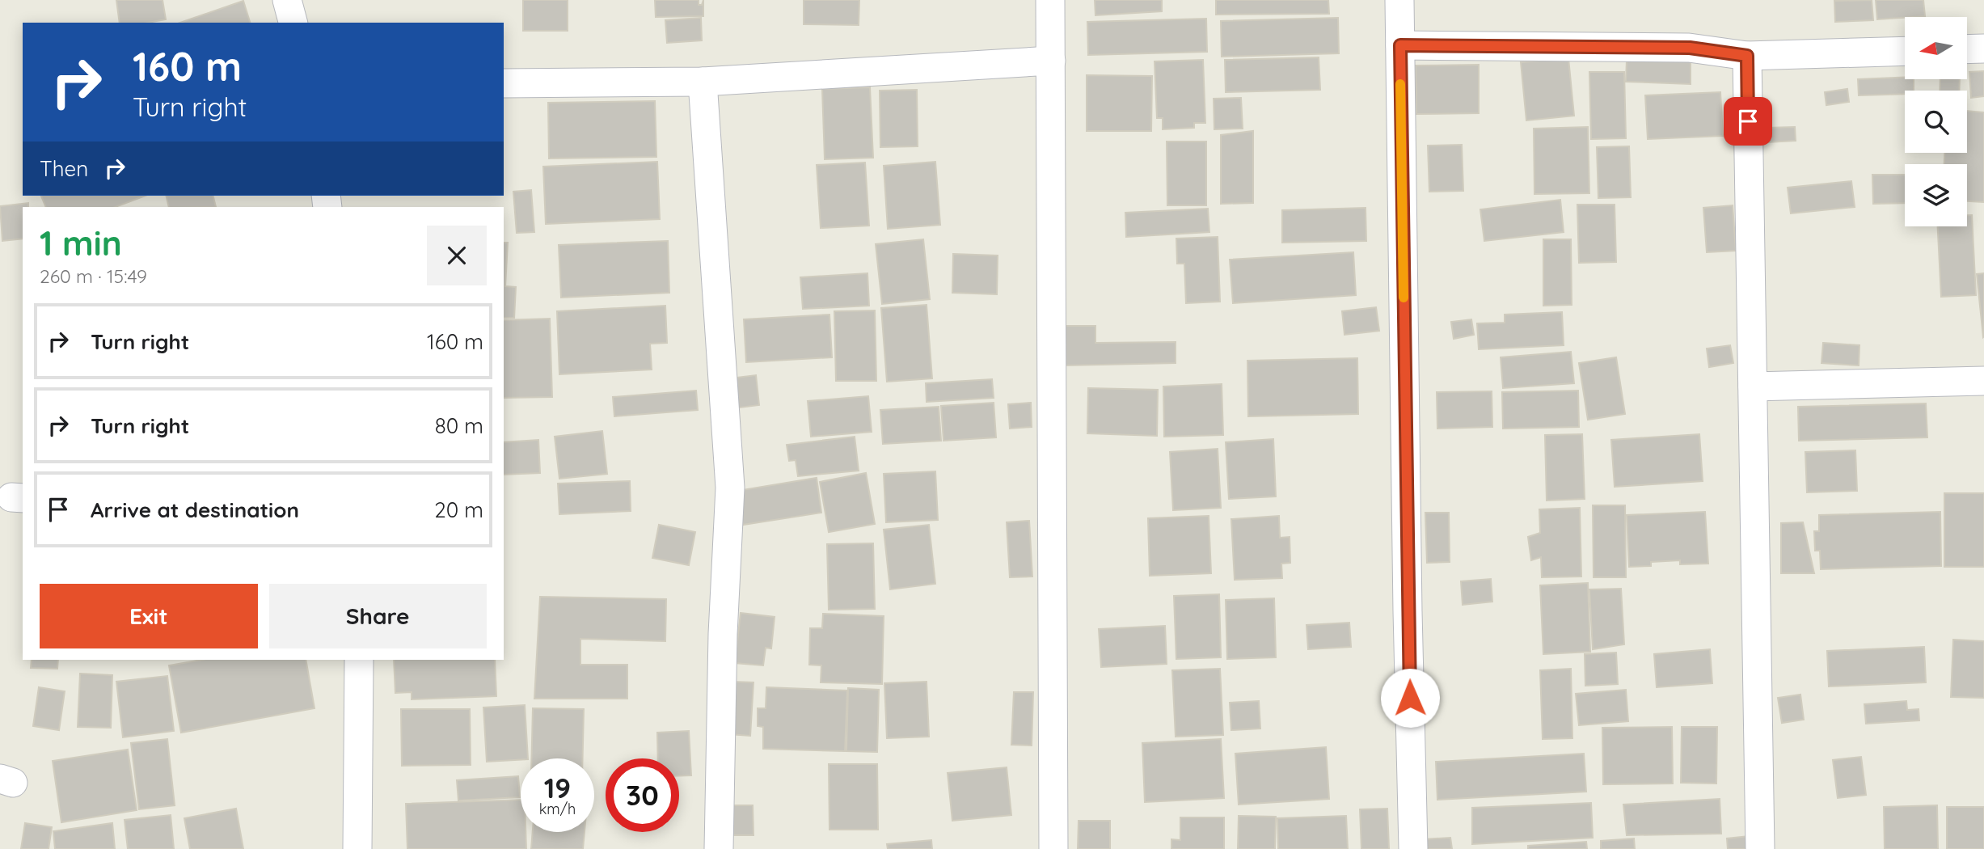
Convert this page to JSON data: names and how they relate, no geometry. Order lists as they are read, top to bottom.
{
  "north": "left",
  "page": {
    "turn": ["160 m", "Turn right"],
    "then": "Then",
    "heading": ["1 min", "260 m · 15:49"],
    "list": [
      {
        "name": "Turn right",
        "value": "160 m"
      },
      {
        "name": "Turn right",
        "value": "80 m"
      },
      {
        "name": "Arrive at destination",
        "value": "20 m"
      }
    ],
    "buttons": ["Exit", "Share"],
    "speed": "19 km/h",
    "limit": "30"
  }
}
